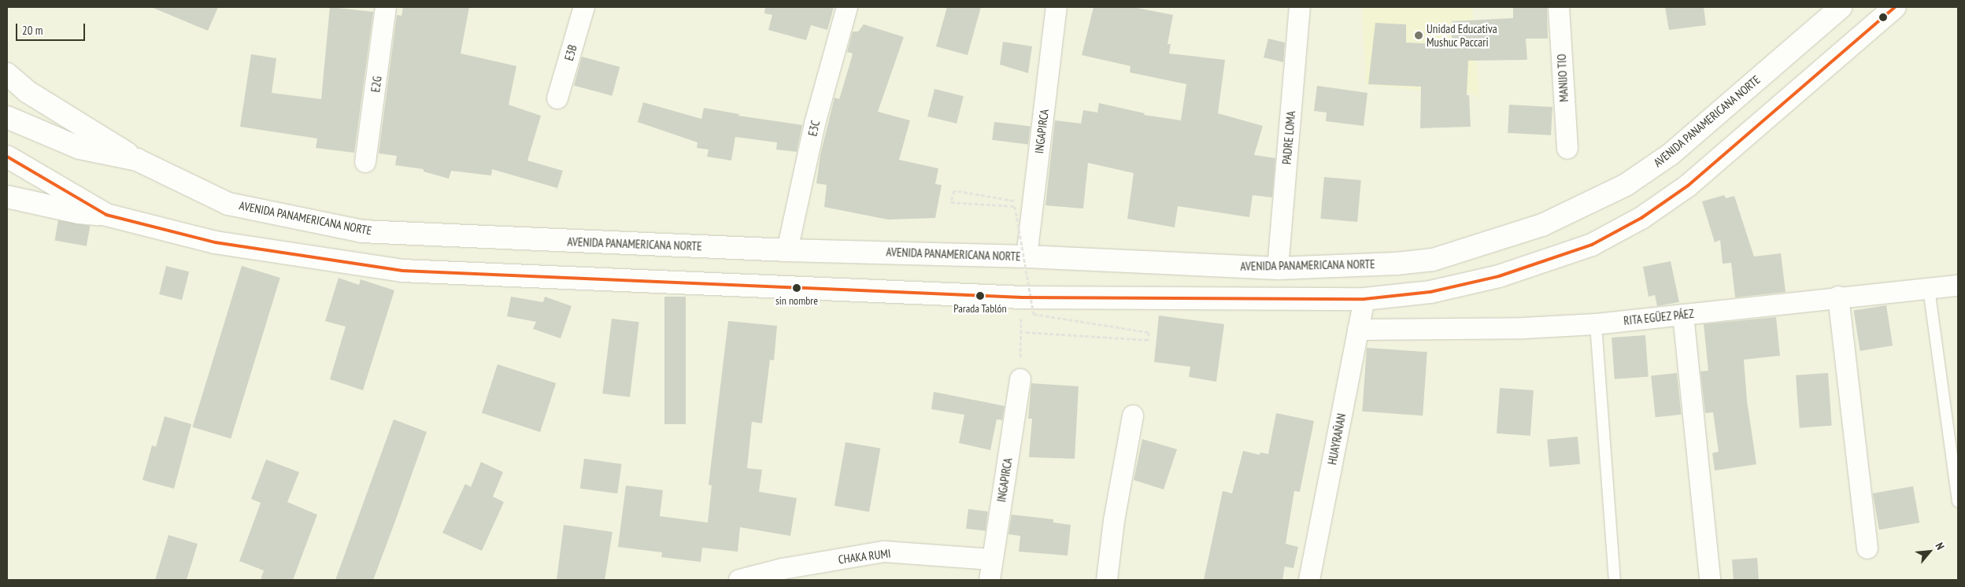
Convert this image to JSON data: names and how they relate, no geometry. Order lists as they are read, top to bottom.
{
  "streets": {
    "highway": ["AVENIDA PANAMERICANA NORTE"],
    "street": [
      "E3B",
      "MANIJO TIO",
      "E2G",
      "E3C",
      "INGAPIRCA",
      "PADRE LOMA",
      "RITA EGÜEZ PÁEZ",
      "HUAYRAÑAN",
      "CHAKA RUMI"
    ]
  },
  "crossings": [
    ["AVENIDA PANAMERICANA NORTE", "E3C"],
    ["AVENIDA PANAMERICANA NORTE", "INGAPIRCA"],
    ["AVENIDA PANAMERICANA NORTE", "PADRE LOMA"],
    ["INGAPIRCA", "CHAKA RUMI"],
    ["RITA EGÜEZ PÁEZ", "HUAYRAÑAN"]
  ],
  "places": ["Unidad Educativa Mushuc Paccari", "sin nombre", "Parada Tablón"],
  "scale_bar": "20 m",
  "north": "top right"
}
